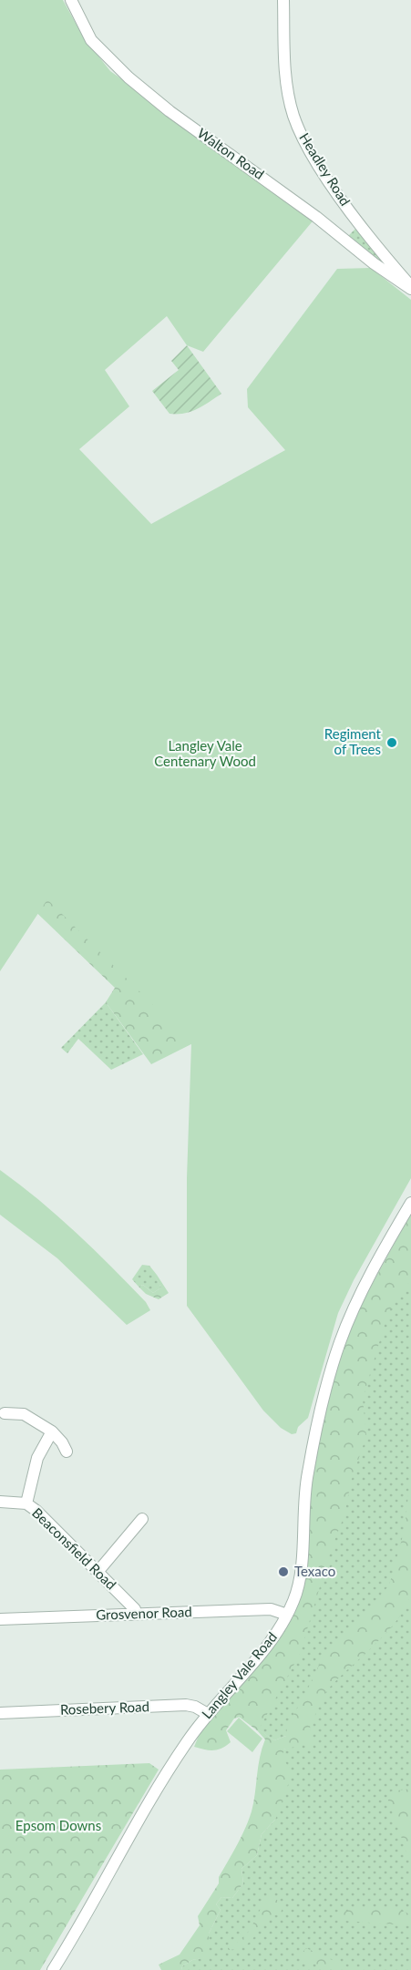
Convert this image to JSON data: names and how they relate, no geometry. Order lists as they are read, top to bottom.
{
  "streets": {
    "street": [
      "Walton Road",
      "Headley Road",
      "Beaconsfield Road",
      "Grosvenor Road",
      "Langley Vale Road",
      "Rosebery Road"
    ]
  },
  "crossings": [
    ["Walton Road", "Headley Road"],
    ["Beaconsfield Road", "Grosvenor Road"],
    ["Grosvenor Road", "Langley Vale Road"],
    ["Langley Vale Road", "Rosebery Road"]
  ],
  "parks": ["Langley Vale Centenary Wood", "Epsom Downs"],
  "places": ["Regiment of Trees", "Texaco"]
}
